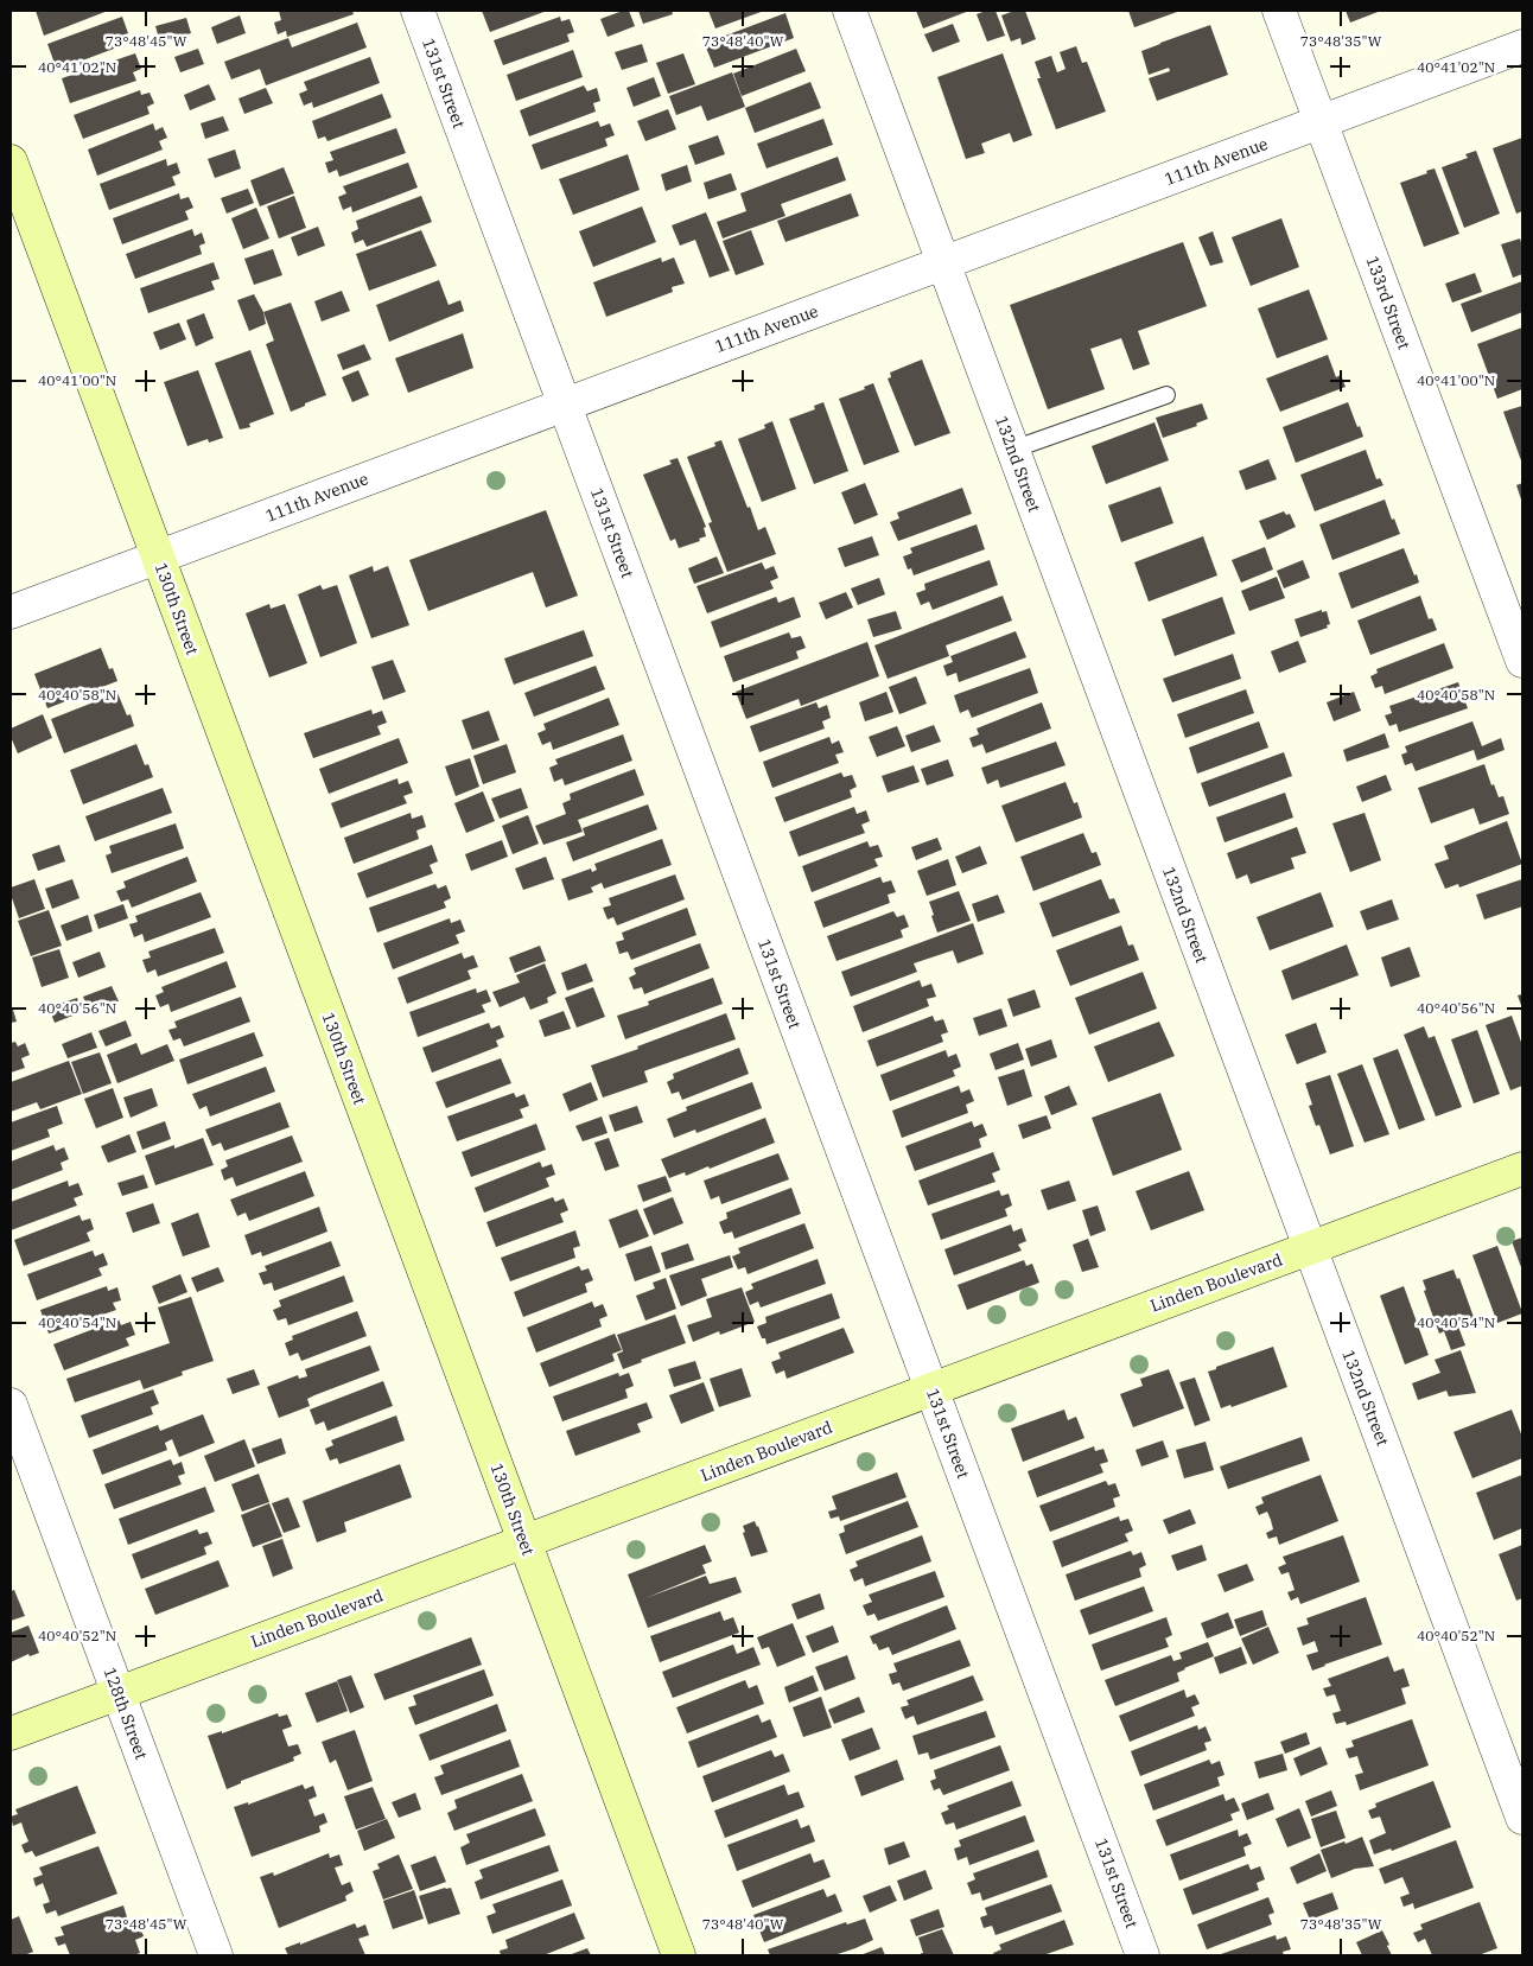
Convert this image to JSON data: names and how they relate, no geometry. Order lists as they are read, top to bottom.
{
  "streets": {
    "street": [
      "131st Street",
      "111th Avenue",
      "133rd Street",
      "132nd Street",
      "130th Street",
      "Linden Boulevard",
      "128th Street"
    ]
  },
  "crossings": [
    ["131st Street", "111th Avenue"],
    ["131st Street", "Linden Boulevard"],
    ["111th Avenue", "133rd Street"],
    ["111th Avenue", "132nd Street"],
    ["111th Avenue", "130th Street"],
    ["132nd Street", "Linden Boulevard"],
    ["130th Street", "Linden Boulevard"],
    ["Linden Boulevard", "128th Street"]
  ],
  "coordinates": [
    "73°48'45\"W",
    "73°48'40\"W",
    "73°48'35\"W",
    "40°41'02\"N",
    "40°41'00\"N",
    "40°40'58\"N",
    "40°40'56\"N",
    "40°40'54\"N",
    "40°40'52\"N"
  ]
}
